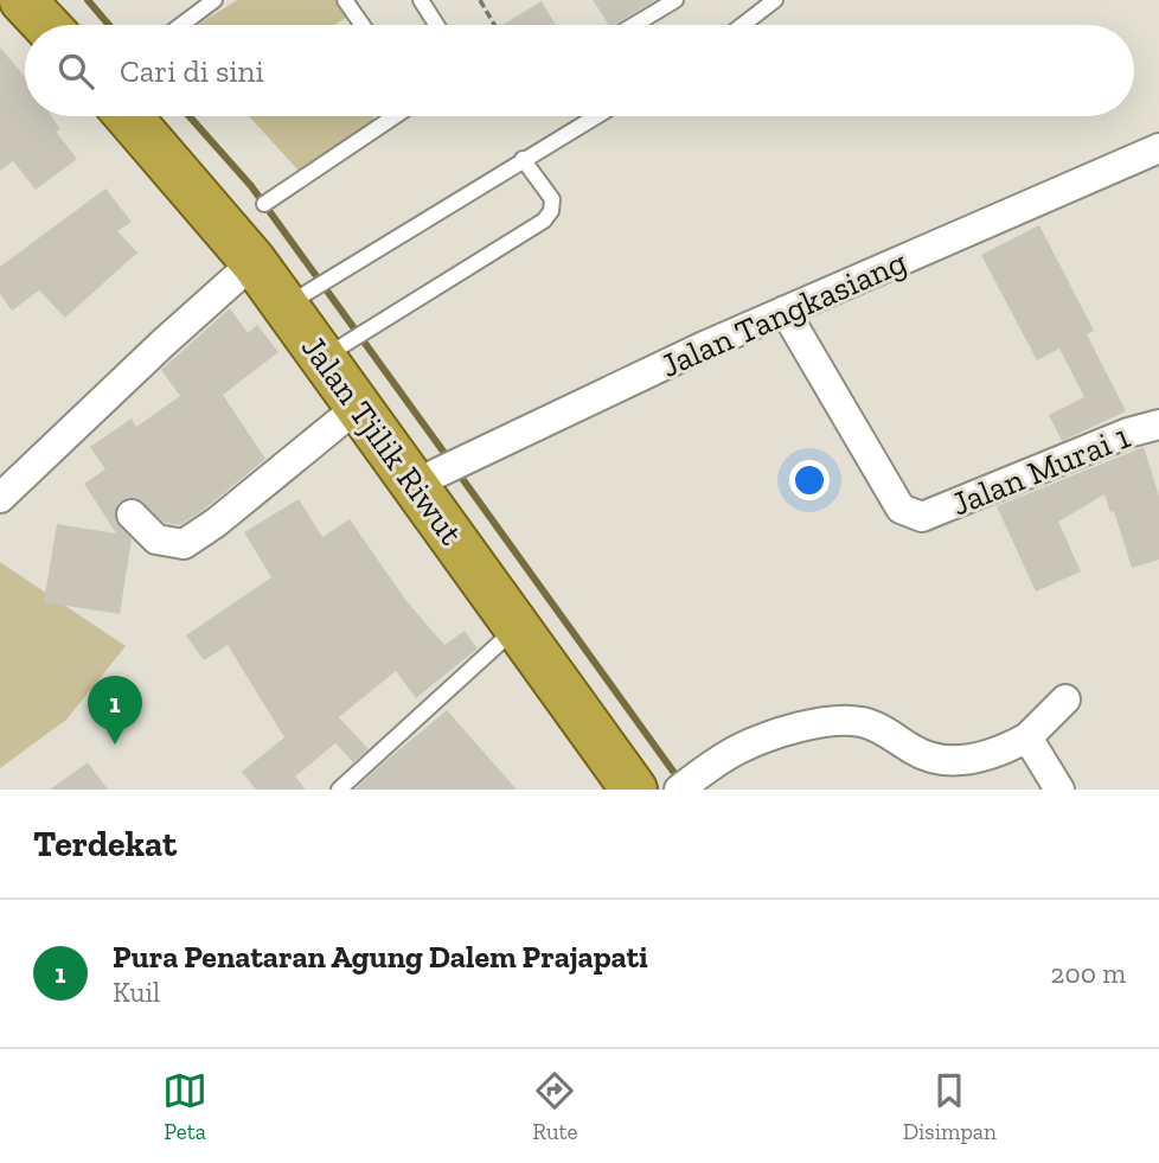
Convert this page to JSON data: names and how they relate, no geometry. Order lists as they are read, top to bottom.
{
  "streets": {
    "highway": ["Jalan Tjilik Riwut"],
    "street": ["Jalan Tangkasiang", "Jalan Murai 1"]
  },
  "crossings": [
    ["Jalan Tangkasiang", "Jalan Tjilik Riwut"],
    ["Jalan Tangkasiang", "Jalan Murai 1"]
  ],
  "page": {
    "search": "Cari di sini",
    "pins": "1",
    "heading": "Terdekat",
    "list": [
      {
        "mark": "1",
        "name": "Pura Penataran Agung Dalem Prajapati",
        "note": "Kuil",
        "value": "200 m"
      }
    ],
    "nav": ["Peta", "Rute", "Disimpan"]
  }
}
